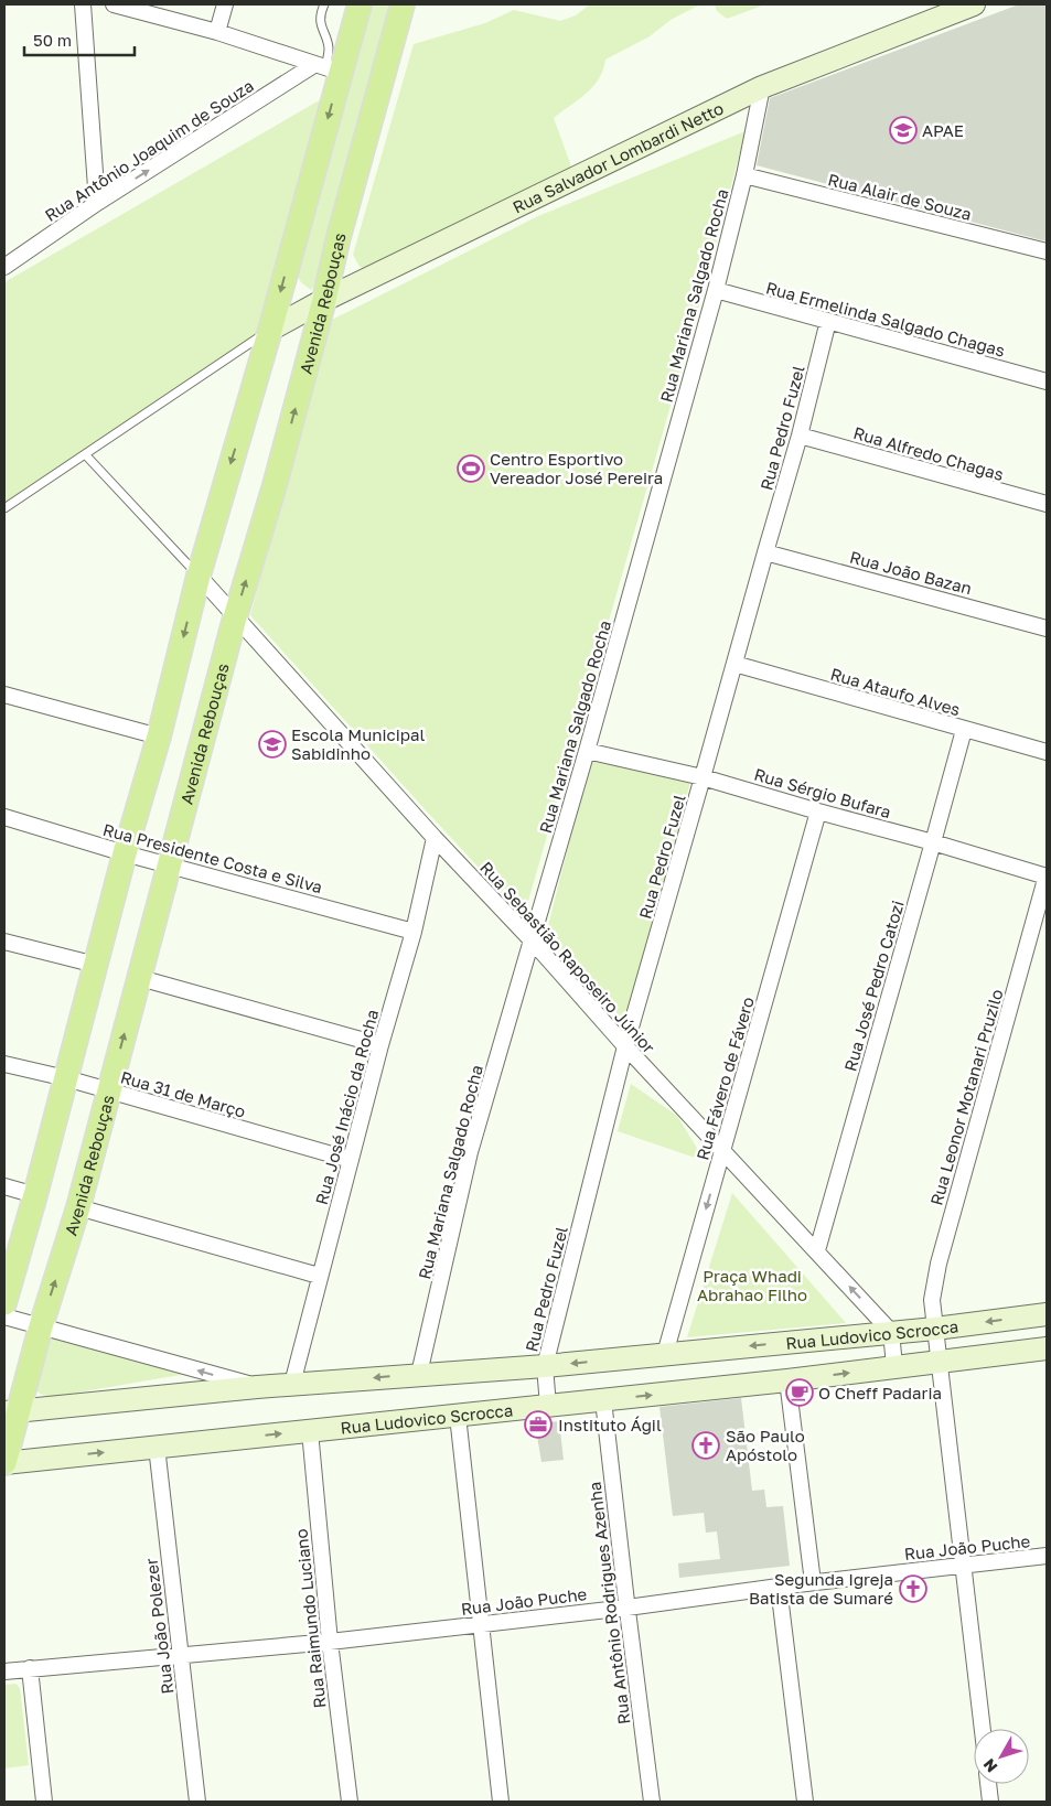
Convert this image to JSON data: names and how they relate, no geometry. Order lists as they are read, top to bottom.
{
  "streets": {
    "main road": ["Avenida Rebouças"],
    "street": [
      "Rua Antônio Joaquim de Souza",
      "Rua Salvador Lombardi Netto",
      "Rua Alair de Souza",
      "Rua Mariana Salgado Rocha",
      "Rua Ermelinda Salgado Chagas",
      "Rua Pedro Fuzel",
      "Rua Alfredo Chagas",
      "Rua João Bazan",
      "Rua Ataufo Alves",
      "Rua Sérgio Bufara",
      "Rua Presidente Costa e Silva",
      "Rua Sebastião Raposeiro Júnior",
      "Rua José Pedro Catozi",
      "Rua Fávero de Fávero",
      "Rua 31 de Março",
      "Rua Leonor Motanari Pruzilo",
      "Rua José Inácio da Rocha",
      "Rua Ludovico Scrocca",
      "Rua João Puche",
      "Rua Antônio Rodrigues Azenha",
      "Rua Raimundo Luciano",
      "Rua João Polezer"
    ]
  },
  "crossings": [
    ["Rua Salvador Lombardi Netto", "Rua Mariana Salgado Rocha"],
    ["Rua Salvador Lombardi Netto", "Avenida Rebouças"],
    ["Rua Alair de Souza", "Rua Mariana Salgado Rocha"],
    ["Rua Mariana Salgado Rocha", "Rua Ermelinda Salgado Chagas"],
    ["Rua Mariana Salgado Rocha", "Rua Sérgio Bufara"],
    ["Rua Mariana Salgado Rocha", "Rua Sebastião Raposeiro Júnior"],
    ["Rua Mariana Salgado Rocha", "Rua Ludovico Scrocca"],
    ["Avenida Rebouças", "Rua Presidente Costa e Silva"],
    ["Avenida Rebouças", "Rua Sebastião Raposeiro Júnior"],
    ["Avenida Rebouças", "Rua 31 de Março"],
    ["Avenida Rebouças", "Rua Ludovico Scrocca"],
    ["Rua Ermelinda Salgado Chagas", "Rua Pedro Fuzel"],
    ["Rua Pedro Fuzel", "Rua Alfredo Chagas"],
    ["Rua Pedro Fuzel", "Rua João Bazan"],
    ["Rua Pedro Fuzel", "Rua Ataufo Alves"],
    ["Rua Pedro Fuzel", "Rua Sérgio Bufara"],
    ["Rua Pedro Fuzel", "Rua Sebastião Raposeiro Júnior"],
    ["Rua Pedro Fuzel", "Rua Ludovico Scrocca"],
    ["Rua Ataufo Alves", "Rua José Pedro Catozi"],
    ["Rua Sérgio Bufara", "Rua José Pedro Catozi"],
    ["Rua Sérgio Bufara", "Rua Fávero de Fávero"],
    ["Rua Sérgio Bufara", "Rua Leonor Motanari Pruzilo"],
    ["Rua Presidente Costa e Silva", "Rua José Inácio da Rocha"],
    ["Rua Sebastião Raposeiro Júnior", "Rua José Pedro Catozi"],
    ["Rua Sebastião Raposeiro Júnior", "Rua Fávero de Fávero"],
    ["Rua Sebastião Raposeiro Júnior", "Rua José Inácio da Rocha"],
    ["Rua Sebastião Raposeiro Júnior", "Rua Ludovico Scrocca"],
    ["Rua Fávero de Fávero", "Rua Ludovico Scrocca"],
    ["Rua 31 de Março", "Rua José Inácio da Rocha"],
    ["Rua Leonor Motanari Pruzilo", "Rua Ludovico Scrocca"],
    ["Rua Leonor Motanari Pruzilo", "Rua João Puche"],
    ["Rua José Inácio da Rocha", "Rua Ludovico Scrocca"],
    ["Rua Ludovico Scrocca", "Rua Antônio Rodrigues Azenha"],
    ["Rua Ludovico Scrocca", "Rua Raimundo Luciano"],
    ["Rua Ludovico Scrocca", "Rua João Polezer"],
    ["Rua João Puche", "Rua Antônio Rodrigues Azenha"],
    ["Rua João Puche", "Rua Raimundo Luciano"],
    ["Rua João Puche", "Rua João Polezer"]
  ],
  "one_way": ["Rua Antônio Joaquim de Souza", "Rua Fávero de Fávero"],
  "parks": ["Praça Whadi Abrahao Filho"],
  "places": {
    "school or university": ["APAE", "Escola Municipal Sabidinho"],
    "sports": ["Centro Esportivo Vereador José Pereira"],
    "cafe": ["O Cheff Padaria"],
    "office": ["Instituto Ágil"],
    "church": ["São Paulo Apóstolo", "Segunda Igreja Batista de Sumaré"]
  },
  "scale_bar": "50 m",
  "north": "bottom left"
}
